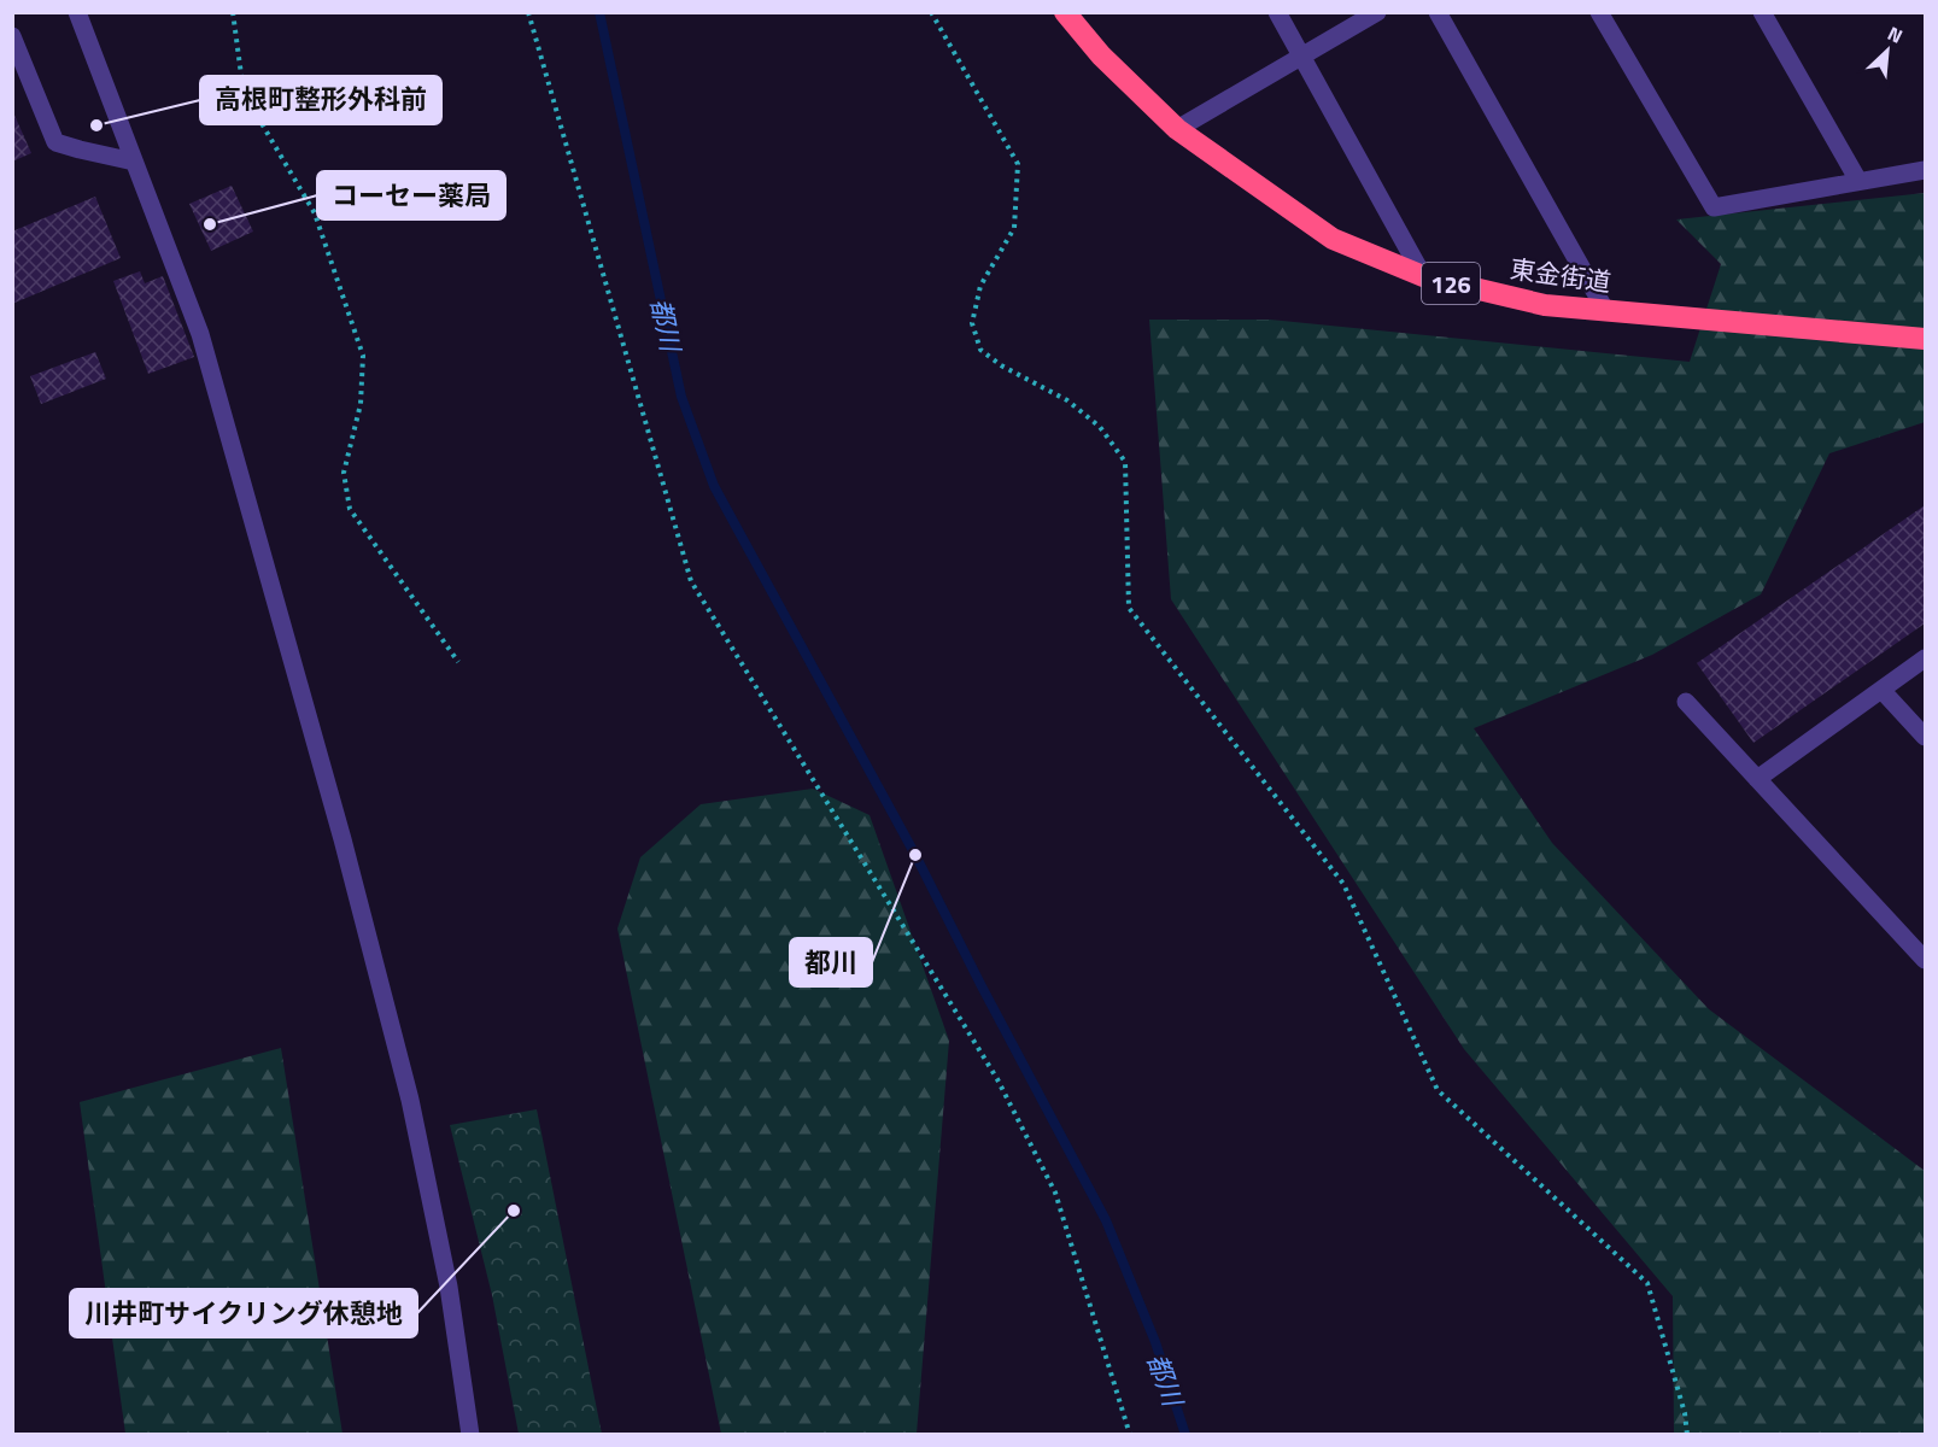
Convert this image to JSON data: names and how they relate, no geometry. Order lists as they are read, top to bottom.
{
  "streets": {
    "highway": ["東金街道", "126"]
  },
  "water": ["都川"],
  "places": [
    "高根町整形外科前",
    "コーセー薬局",
    "都川",
    "川井町サイクリング休憩地"
  ],
  "north": "top right"
}
